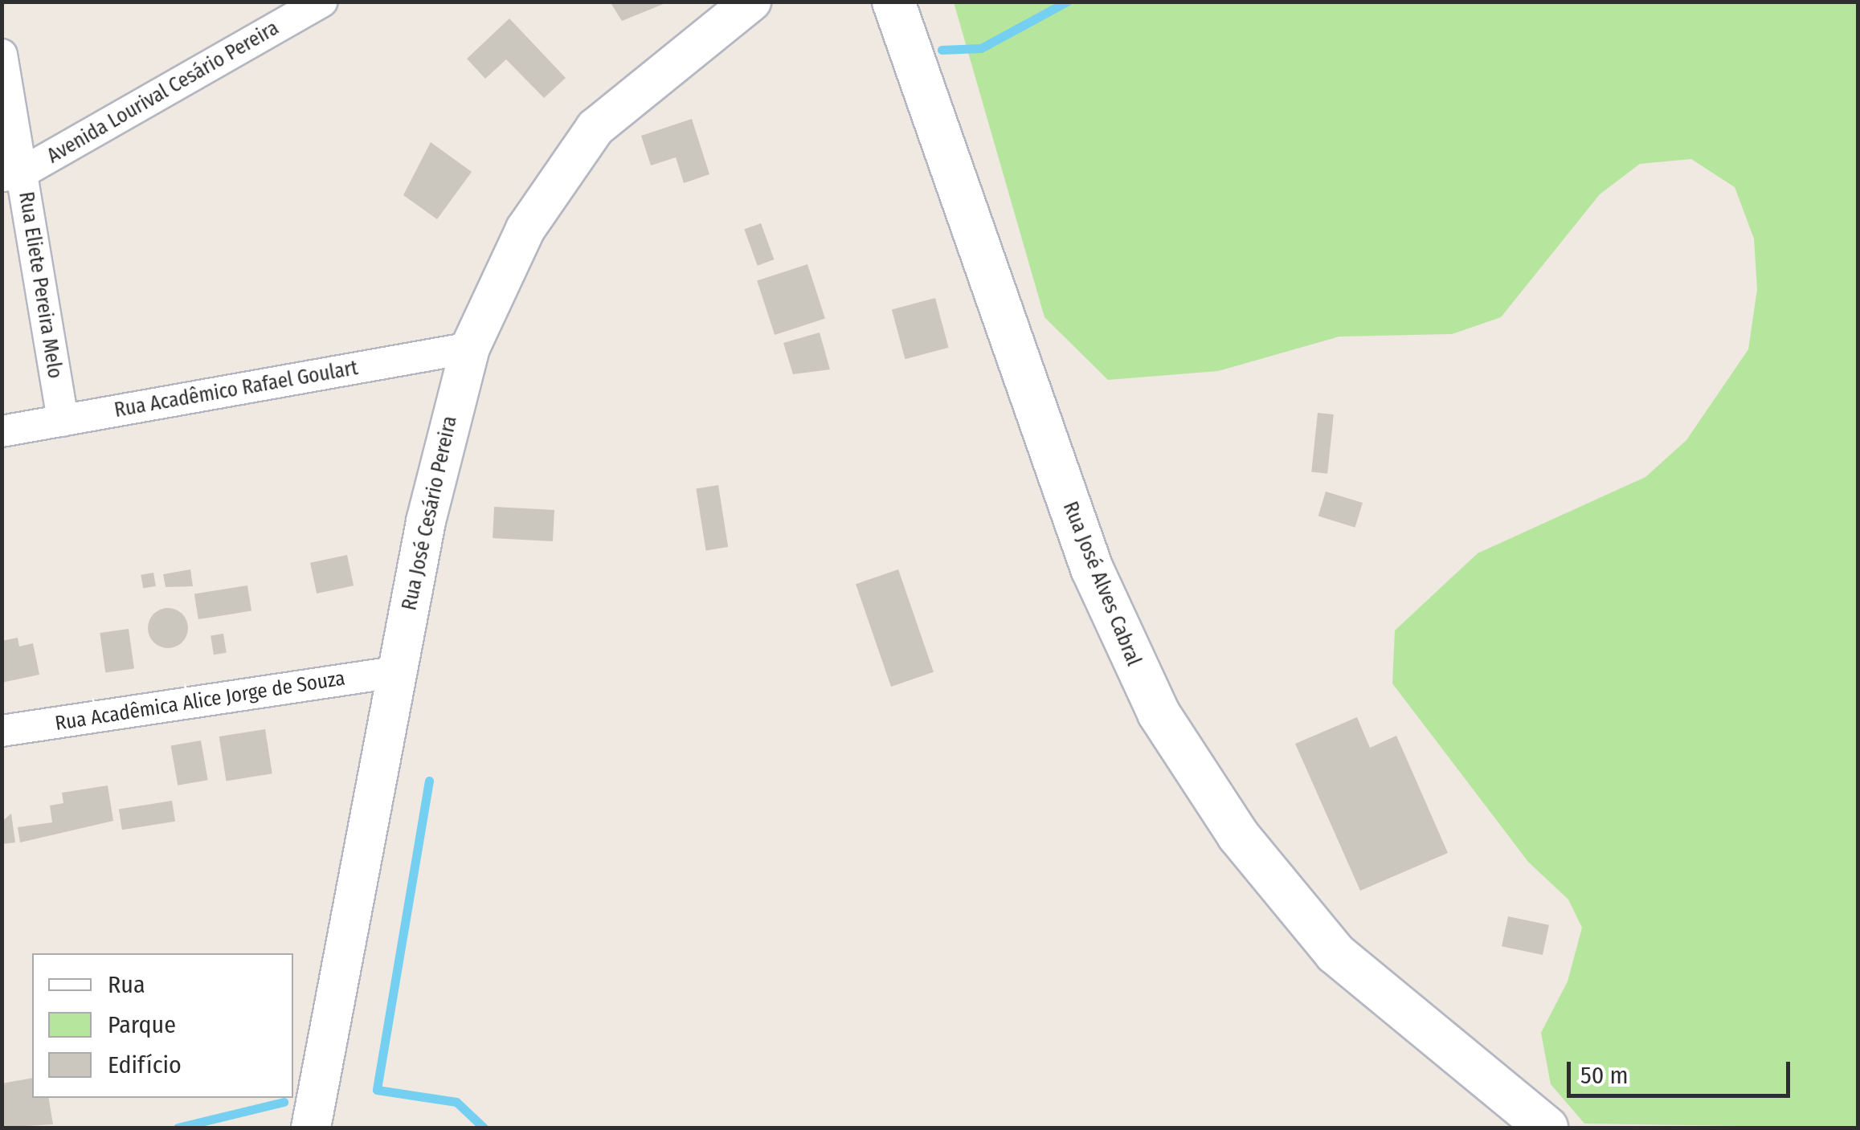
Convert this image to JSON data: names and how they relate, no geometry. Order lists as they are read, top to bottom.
{
  "streets": {
    "main road": ["Rua José Alves Cabral"],
    "street": [
      "Avenida Lourival Cesário Pereira",
      "Rua Eliete Pereira Melo",
      "Rua Acadêmico Rafael Goulart",
      "Rua José Cesário Pereira",
      "Rua Acadêmica Alice Jorge de Souza"
    ]
  },
  "crossings": [
    ["Avenida Lourival Cesário Pereira", "Rua Eliete Pereira Melo"],
    ["Rua Eliete Pereira Melo", "Rua Acadêmico Rafael Goulart"],
    ["Rua Acadêmico Rafael Goulart", "Rua José Cesário Pereira"],
    ["Rua José Cesário Pereira", "Rua Acadêmica Alice Jorge de Souza"]
  ],
  "legend": ["Rua", "Parque", "Edifício"],
  "scale_bar": "50 m"
}
